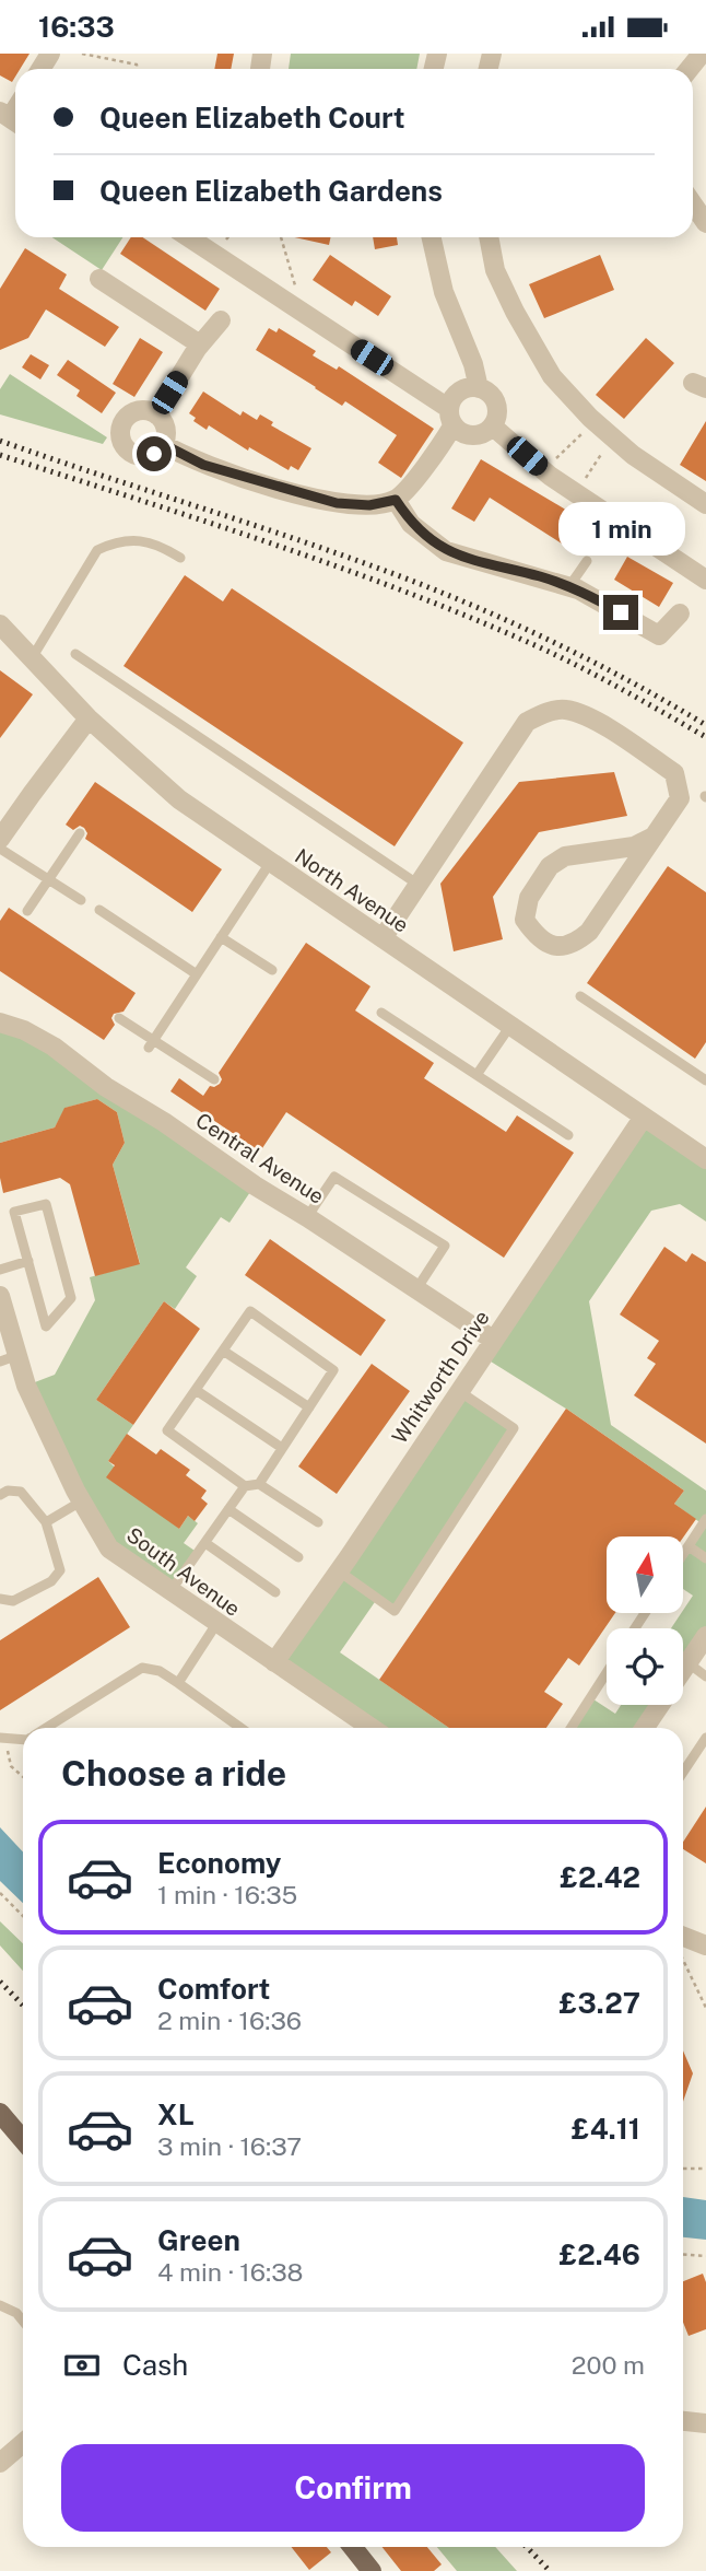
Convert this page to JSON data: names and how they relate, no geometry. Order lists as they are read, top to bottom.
{
  "streets": {
    "street": [
      "North Avenue",
      "Central Avenue",
      "Whitworth Drive",
      "South Avenue"
    ]
  },
  "crossings": [
    ["North Avenue", "Whitworth Drive"],
    ["Central Avenue", "Whitworth Drive"],
    ["Whitworth Drive", "South Avenue"]
  ],
  "north": "top",
  "page": {
    "status": "16:33",
    "banner": ["Queen Elizabeth Court", "Queen Elizabeth Gardens"],
    "bubble": "1 min",
    "heading": "Choose a ride",
    "list": [
      {
        "name": "Economy",
        "note": "1 min · 16:35",
        "value": "£2.42"
      },
      {
        "name": "Comfort",
        "note": "2 min · 16:36",
        "value": "£3.27"
      },
      {
        "name": "XL",
        "note": "3 min · 16:37",
        "value": "£4.11"
      },
      {
        "name": "Green",
        "note": "4 min · 16:38",
        "value": "£2.46"
      }
    ],
    "pay": ["Cash", "200 m"],
    "buttons": "Confirm"
  }
}
